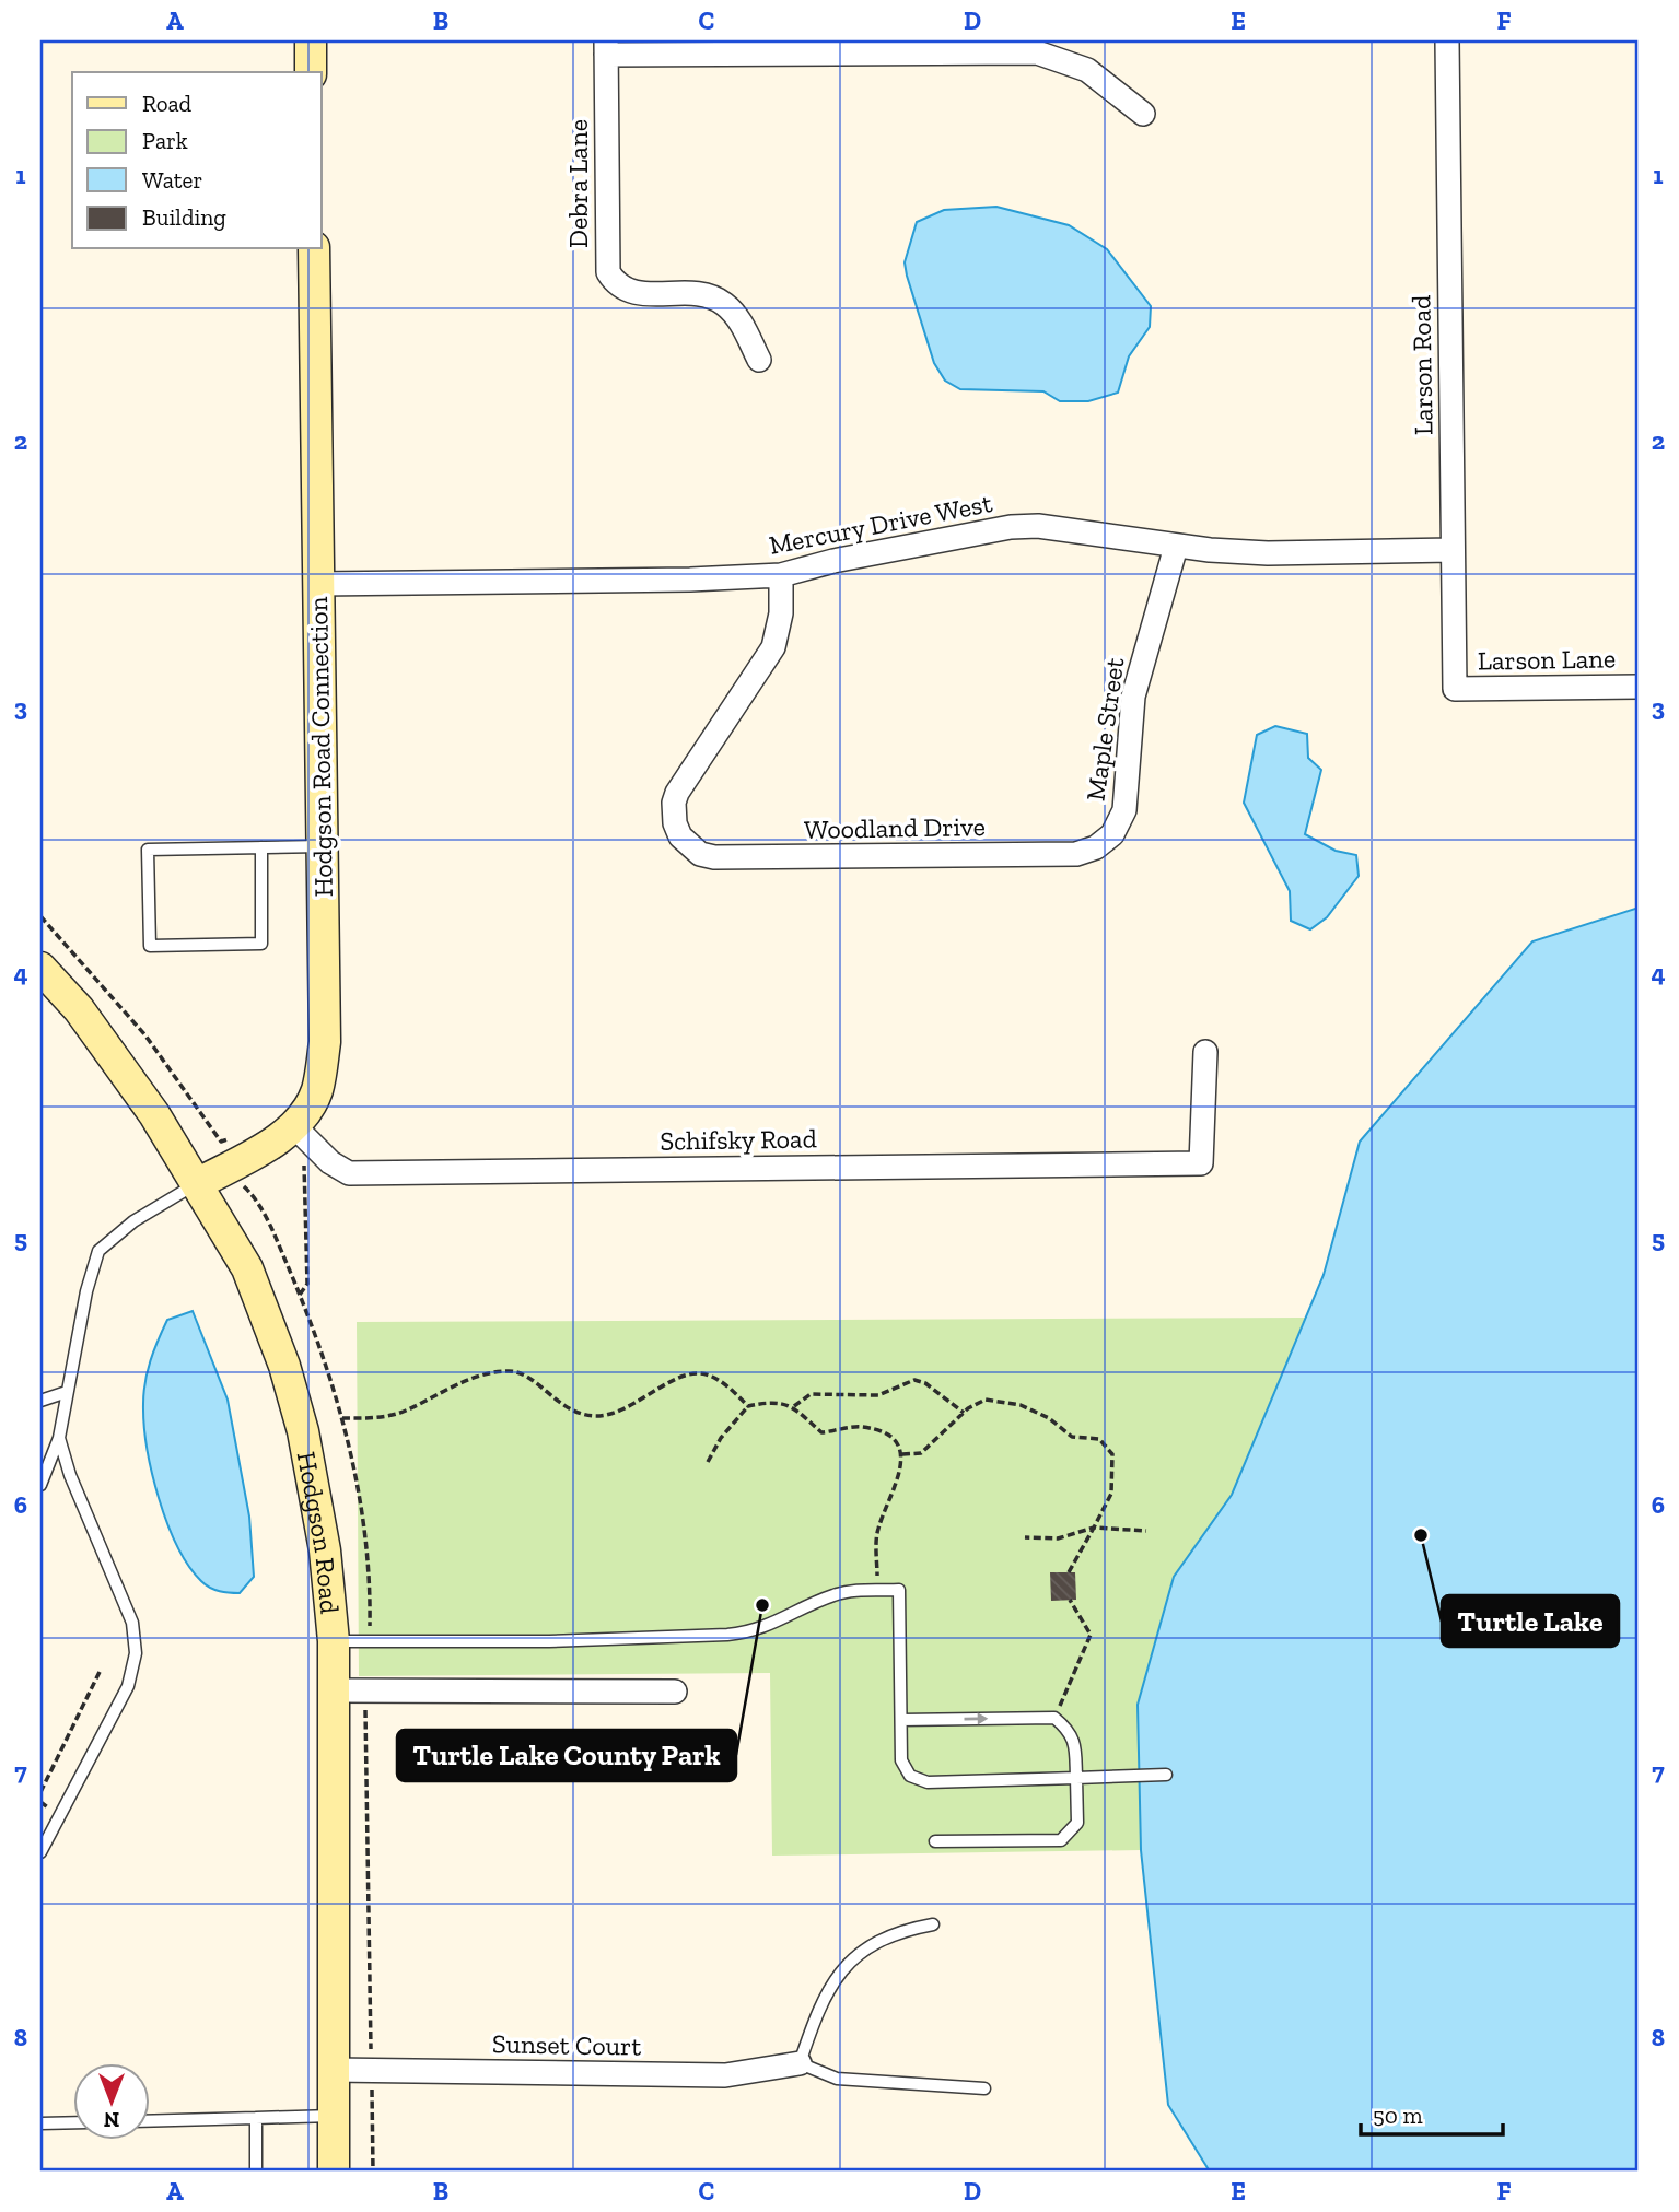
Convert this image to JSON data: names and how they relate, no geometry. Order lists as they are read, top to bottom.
{
  "streets": {
    "main road": ["Hodgson Road Connection", "Hodgson Road"],
    "street": [
      "Debra Lane",
      "Larson Road",
      "Mercury Drive West",
      "Larson Lane",
      "Maple Street",
      "Woodland Drive",
      "Schifsky Road",
      "Sunset Court"
    ]
  },
  "crossings": [
    ["Larson Road", "Mercury Drive West"],
    ["Larson Road", "Larson Lane"],
    ["Mercury Drive West", "Maple Street"],
    ["Mercury Drive West", "Hodgson Road Connection"],
    ["Mercury Drive West", "Woodland Drive"],
    ["Maple Street", "Woodland Drive"],
    ["Hodgson Road Connection", "Schifsky Road"],
    ["Hodgson Road Connection", "Hodgson Road"],
    ["Hodgson Road", "Sunset Court"]
  ],
  "places": ["Turtle Lake", "Turtle Lake County Park"],
  "legend": [
    "Road",
    "Park",
    "Water",
    "Building"
  ],
  "scale_bar": "50 m",
  "north": "bottom",
  "grid": {
    "columns": [
      "A",
      "B",
      "C",
      "D",
      "E",
      "F"
    ],
    "rows": [
      "1",
      "2",
      "3",
      "4",
      "5",
      "6",
      "7",
      "8"
    ]
  }
}
